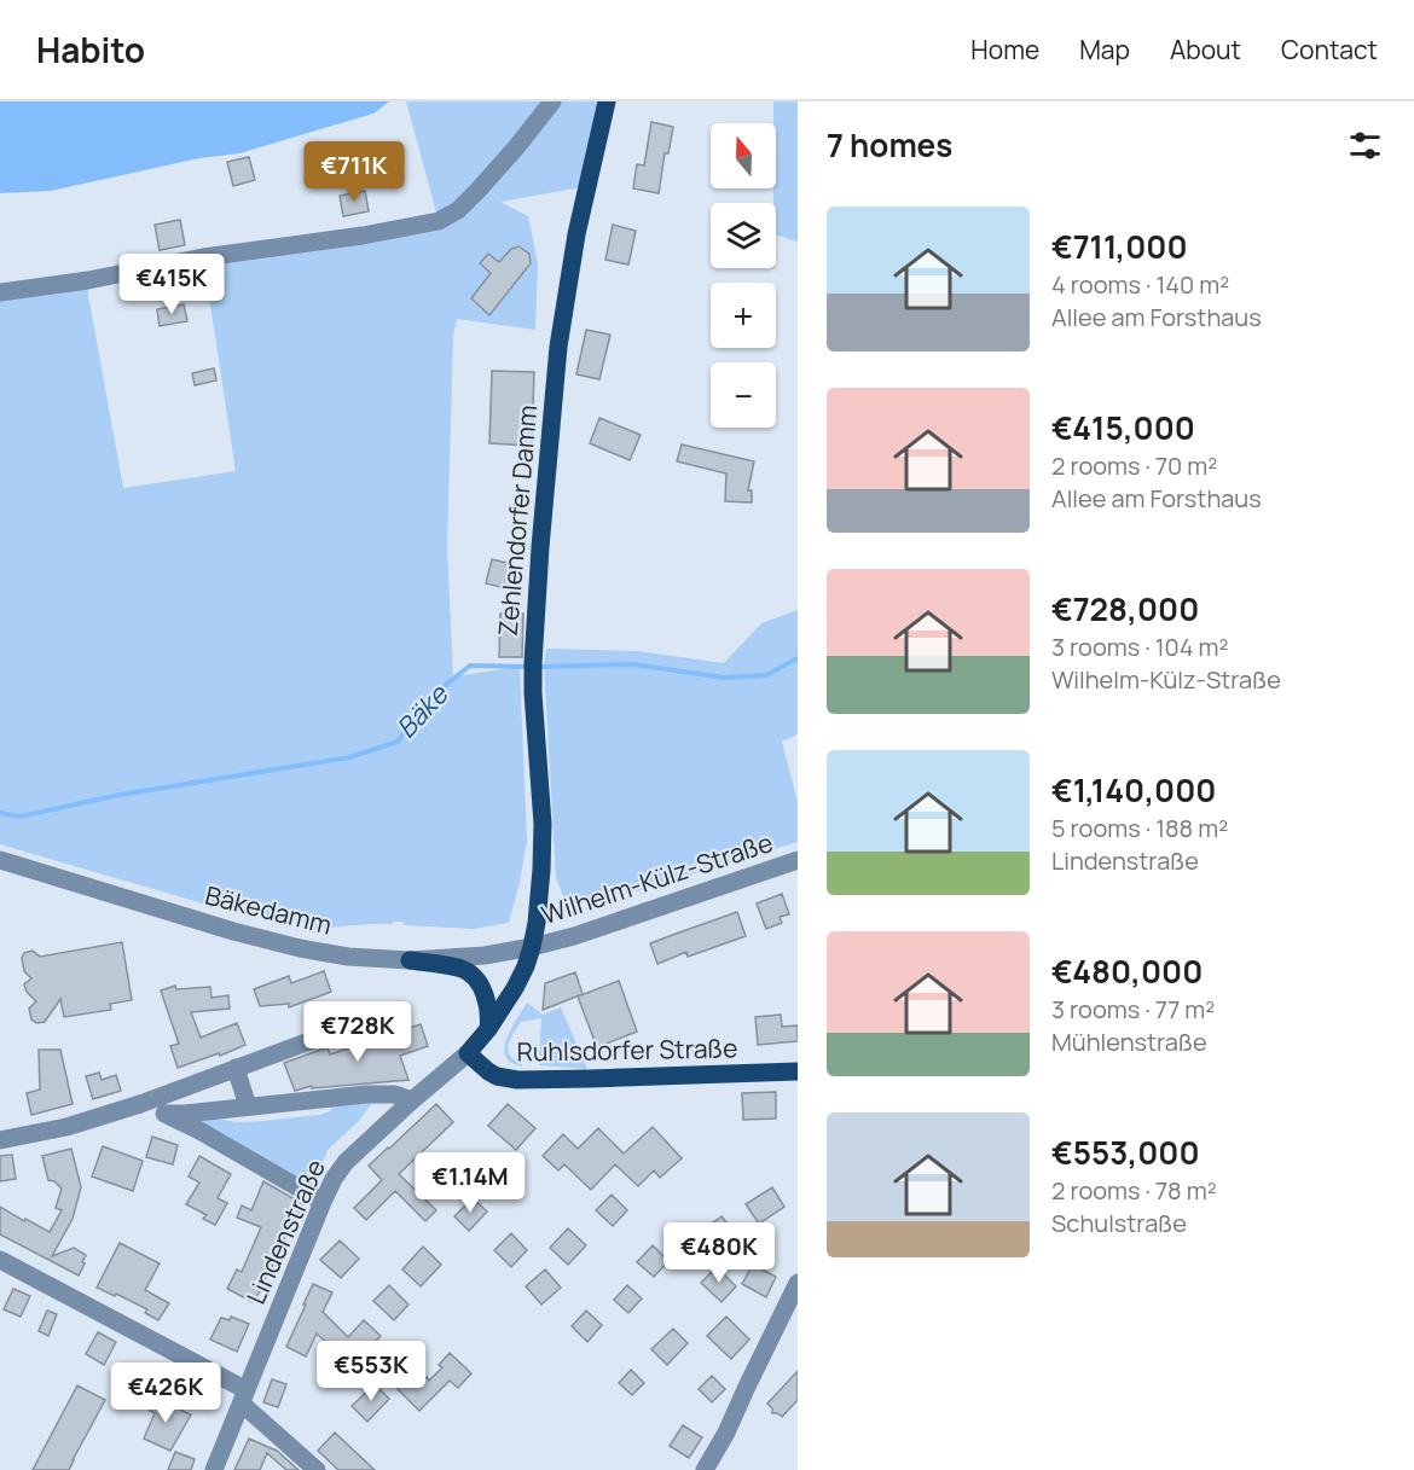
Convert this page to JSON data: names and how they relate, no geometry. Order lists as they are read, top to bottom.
{
  "streets": {
    "main road": ["Zehlendorfer Damm", "Ruhlsdorfer Straße", "Lindenstraße"],
    "street": ["Wilhelm-Külz-Straße", "Bäkedamm"]
  },
  "crossings": [
    ["Zehlendorfer Damm", "Wilhelm-Külz-Straße"],
    ["Zehlendorfer Damm", "Bäkedamm"],
    ["Zehlendorfer Damm", "Lindenstraße"],
    ["Wilhelm-Külz-Straße", "Bäkedamm"],
    ["Wilhelm-Külz-Straße", "Lindenstraße"],
    ["Bäkedamm", "Lindenstraße"],
    ["Ruhlsdorfer Straße", "Lindenstraße"]
  ],
  "water": ["Bäke"],
  "north": "top",
  "page": {
    "header": "Habito",
    "nav": [
      "Home",
      "Map",
      "About",
      "Contact"
    ],
    "heading": "7 homes",
    "map_buttons": ["+", "−"],
    "price": [
      "€711K",
      "€415K",
      "€728K",
      "€1.14M",
      "€480K",
      "€553K",
      "€426K"
    ],
    "list": [
      {
        "name": "€711,000",
        "note": "4 rooms · 140 m² · Allee am Forsthaus"
      },
      {
        "name": "€415,000",
        "note": "2 rooms · 70 m² · Allee am Forsthaus"
      },
      {
        "name": "€728,000",
        "note": "3 rooms · 104 m² · Wilhelm-Külz-Straße"
      },
      {
        "name": "€1,140,000",
        "note": "5 rooms · 188 m² · Lindenstraße"
      },
      {
        "name": "€480,000",
        "note": "3 rooms · 77 m² · Mühlenstraße"
      },
      {
        "name": "€553,000",
        "note": "2 rooms · 78 m² · Schulstraße"
      }
    ]
  }
}
